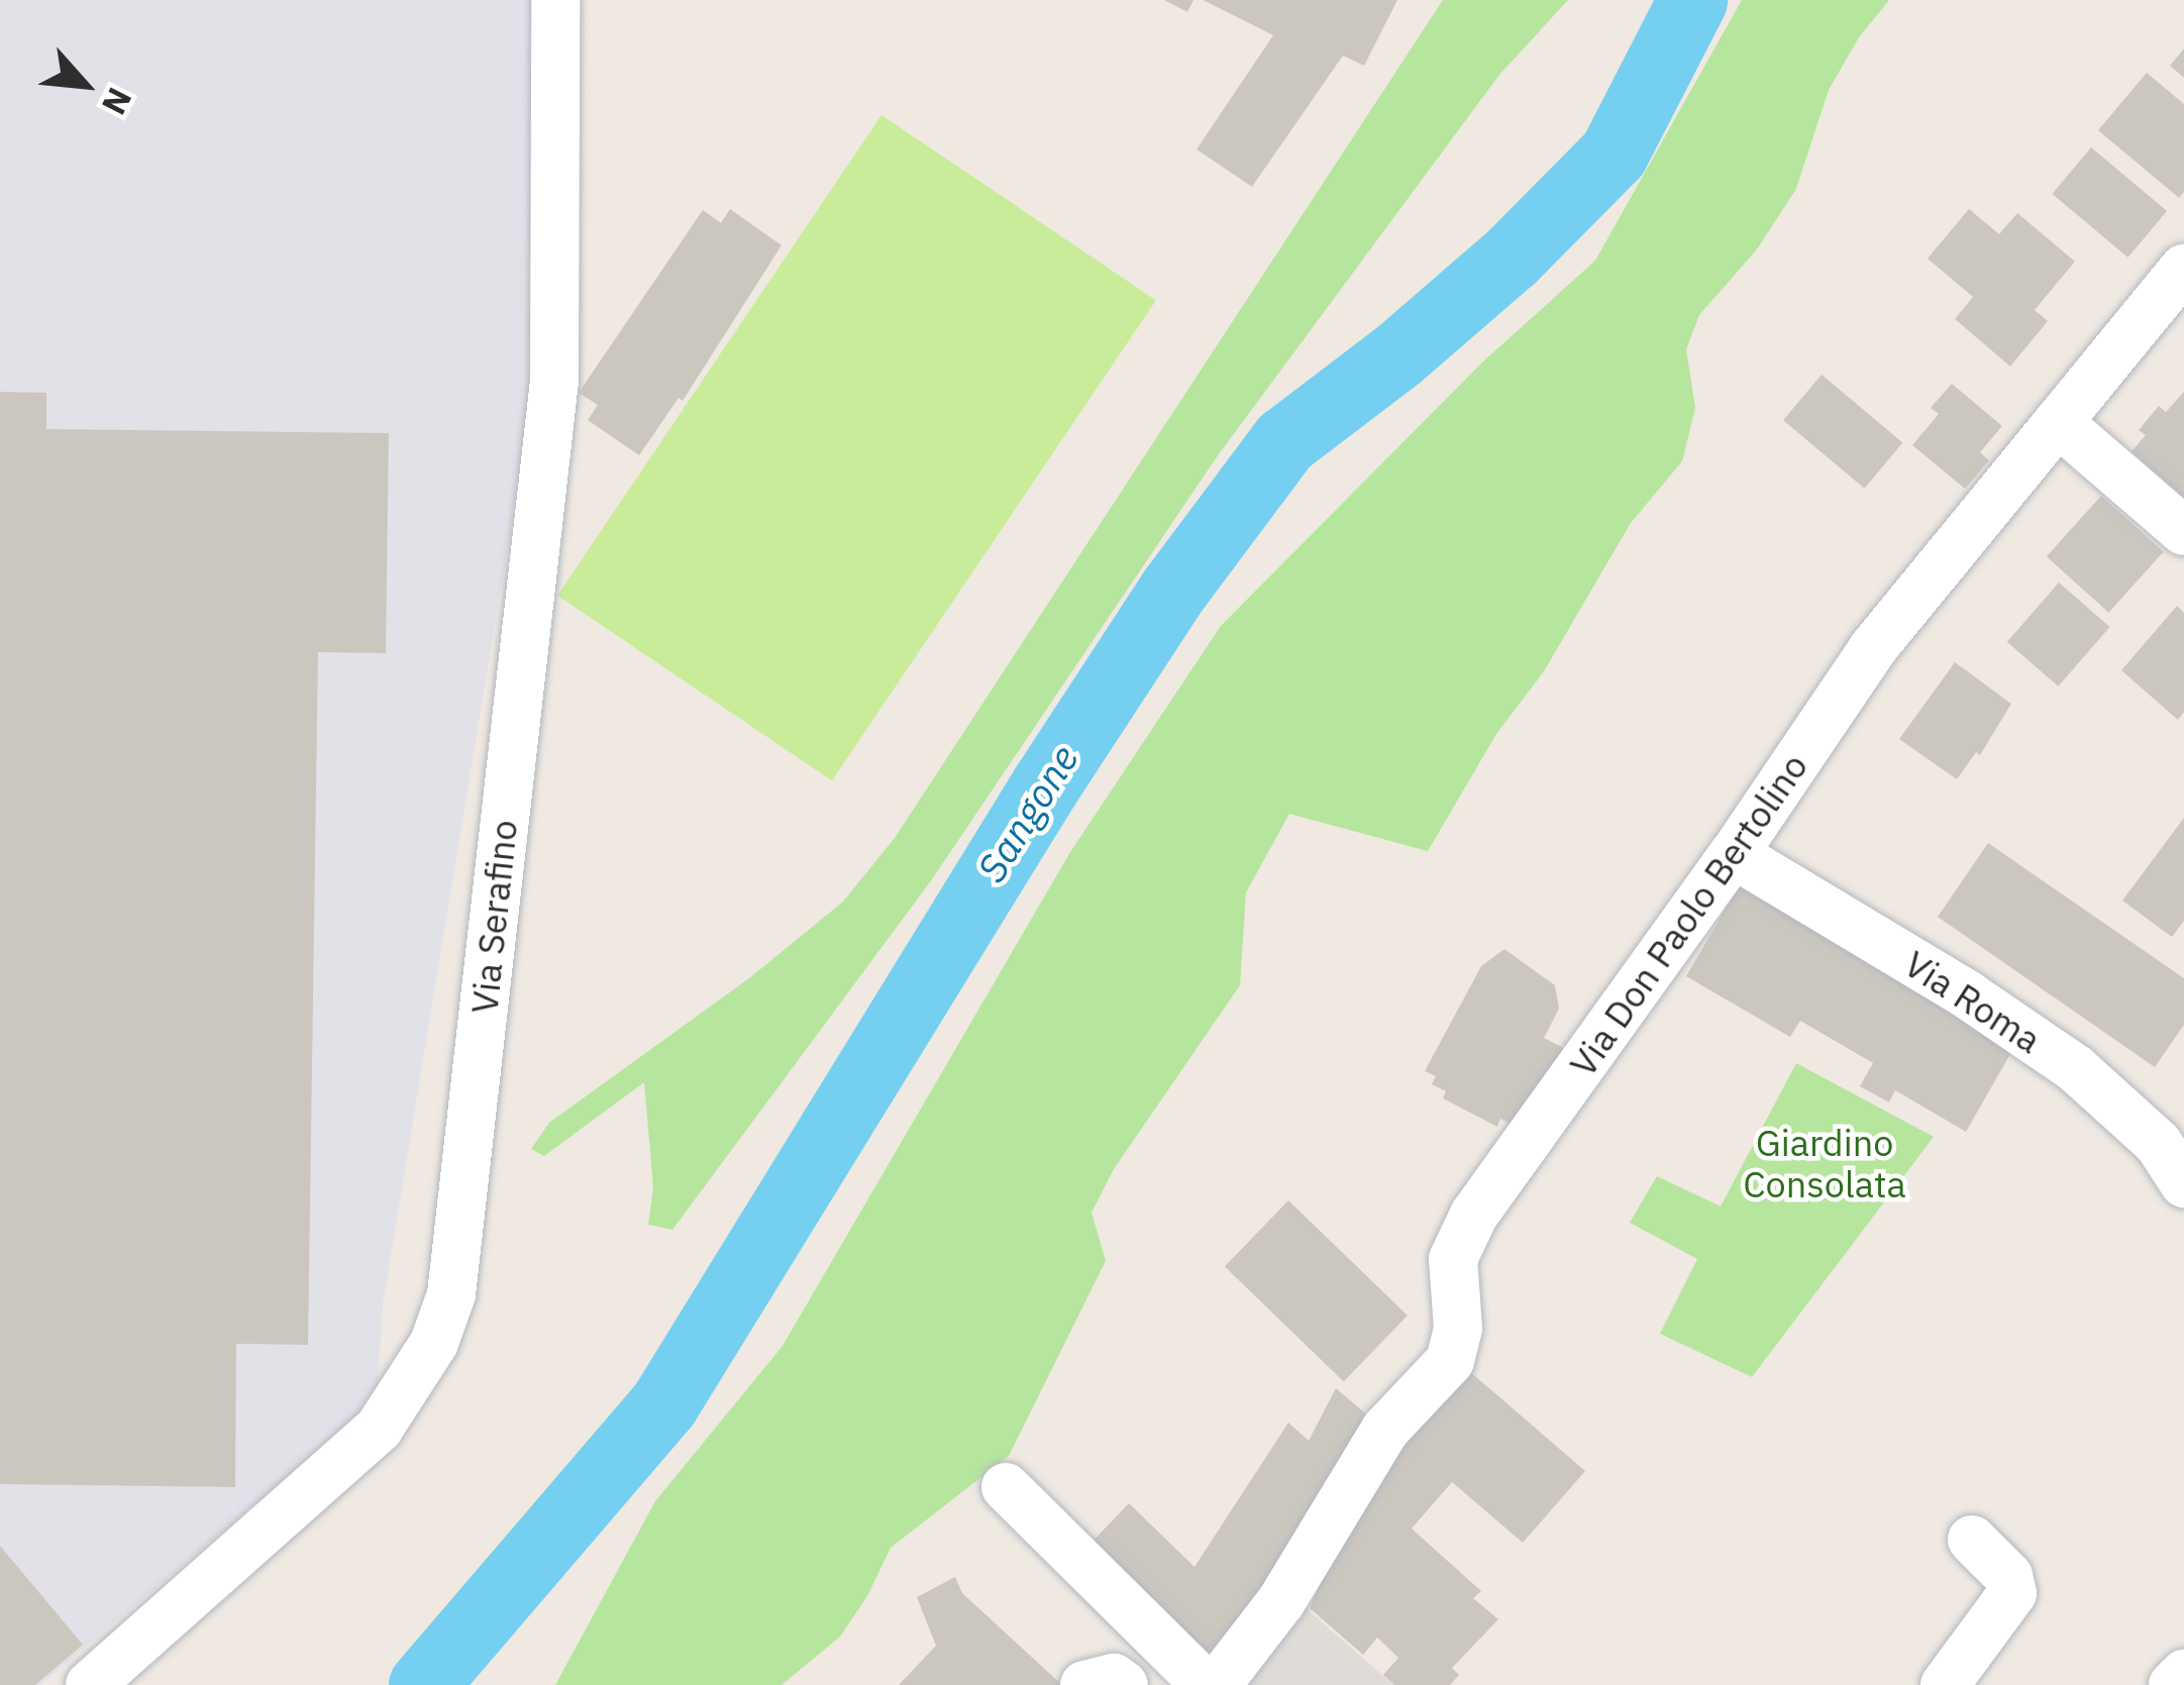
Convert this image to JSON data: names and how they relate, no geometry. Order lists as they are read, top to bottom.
{
  "streets": {
    "street": ["Via Don Paolo Bertolino", "Via Serafino", "Via Roma"]
  },
  "crossings": [
    ["Via Don Paolo Bertolino", "Via Roma"]
  ],
  "water": ["Sangone"],
  "parks": ["Giardino Consolata"],
  "north": "bottom right"
}
